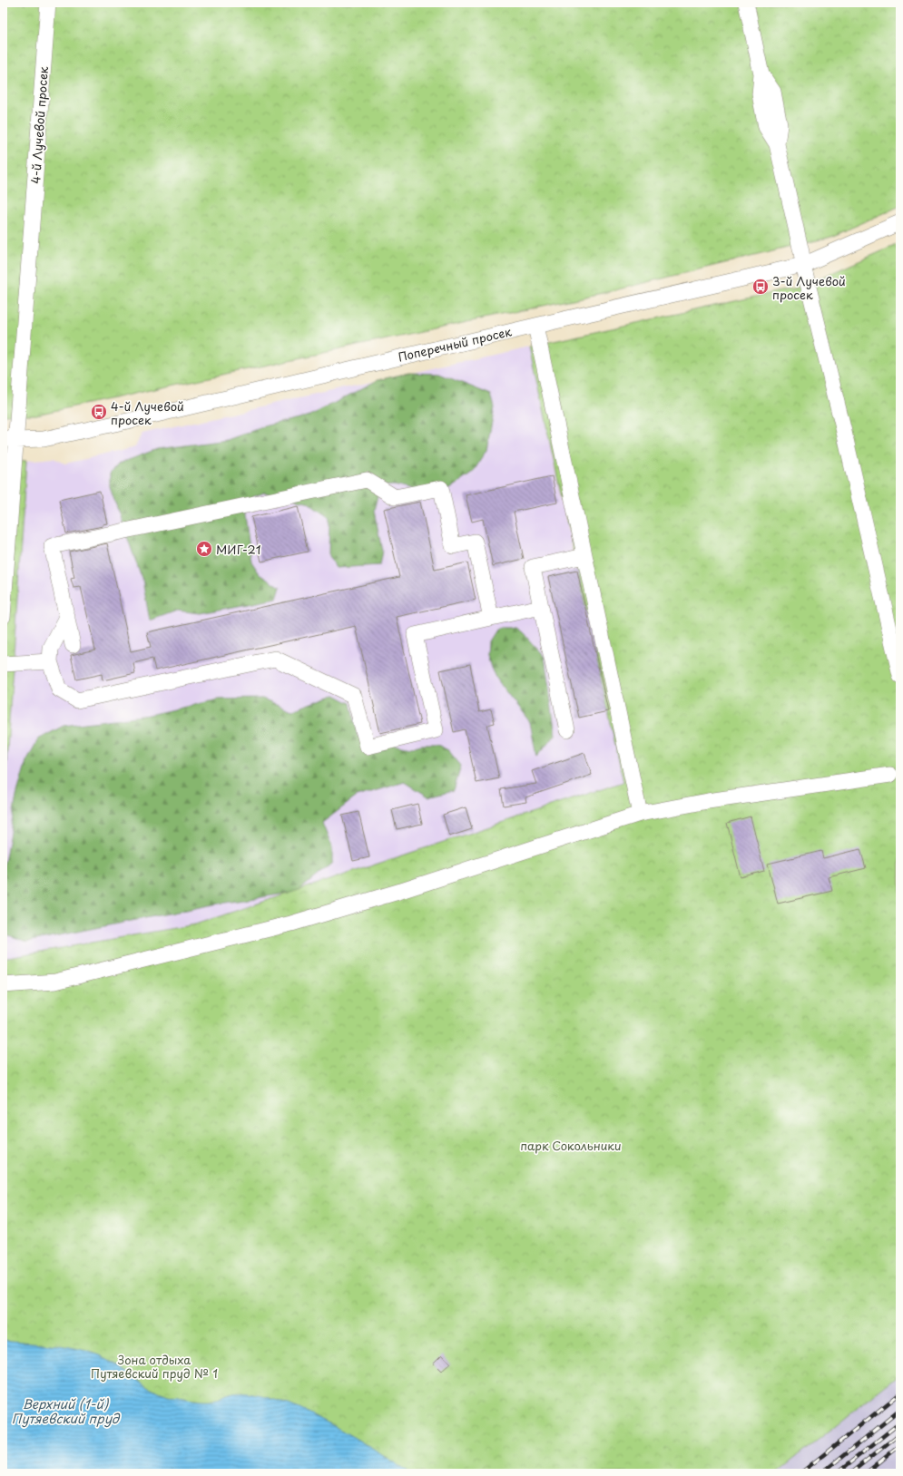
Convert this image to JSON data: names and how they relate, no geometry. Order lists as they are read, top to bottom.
{
  "streets": {
    "street": ["4-й Лучевой просек", "Поперечный просек"]
  },
  "crossings": [
    ["4-й Лучевой просек", "Поперечный просек"]
  ],
  "water": ["Верхний (1-й) Путяевский пруд"],
  "parks": ["парк Сокольники", "Зона отдыха Путяевский пруд № 1"],
  "places": {
    "bus stop": ["3-й Лучевой просек", "4-й Лучевой просек"],
    "place": ["МИГ-21"]
  }
}
